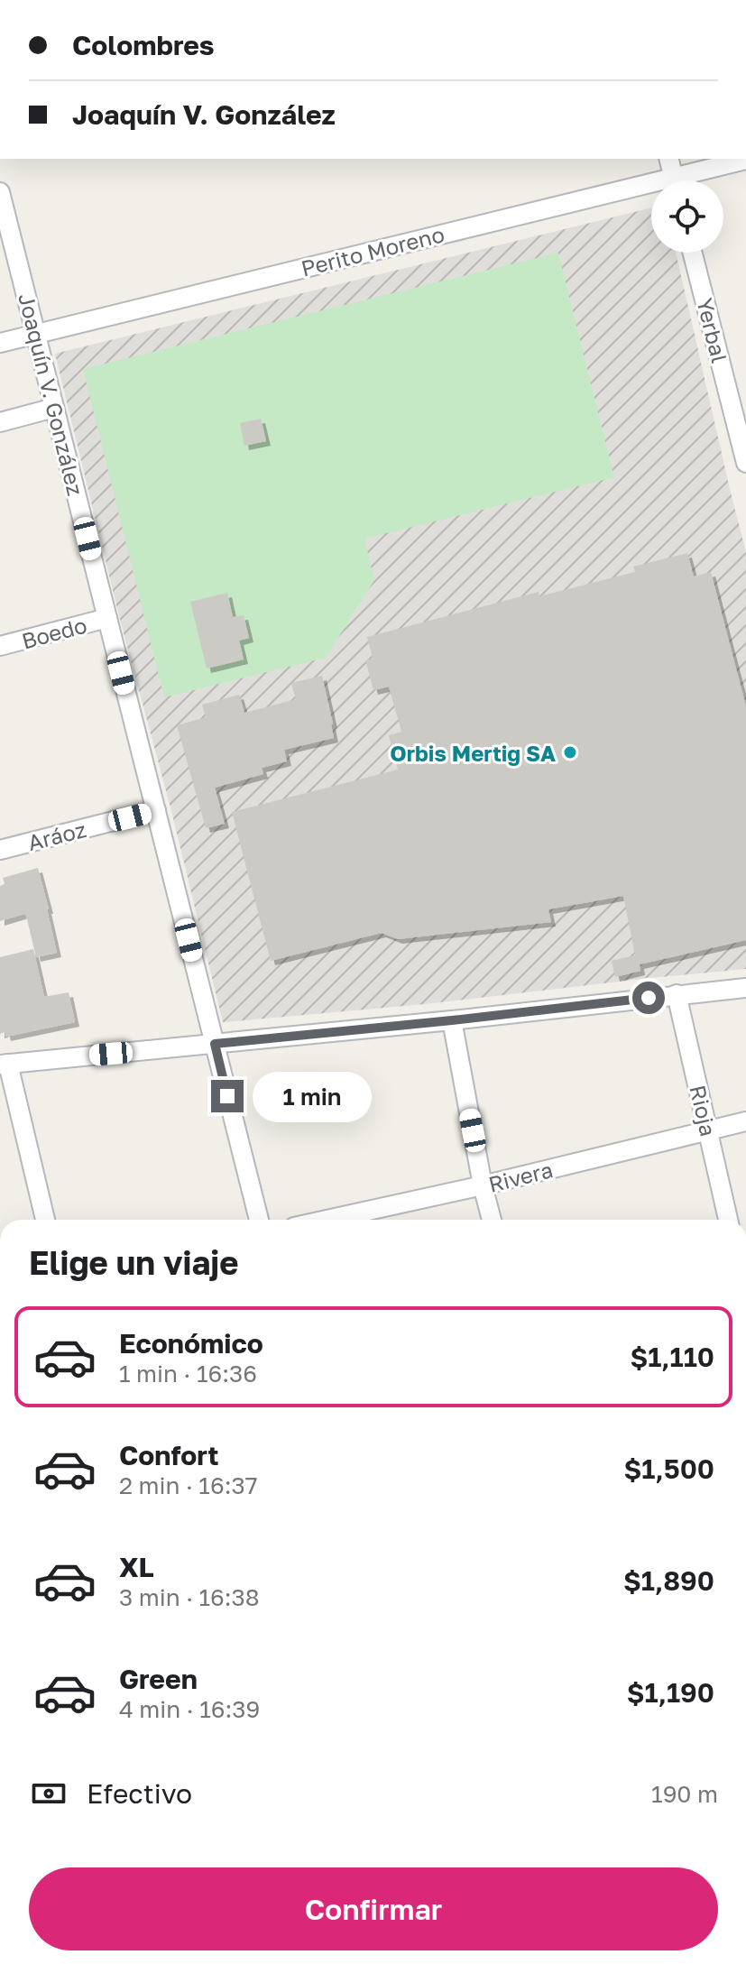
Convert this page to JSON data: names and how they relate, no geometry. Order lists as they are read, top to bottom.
{
  "streets": {
    "street": [
      "Perito Moreno",
      "Yerbal",
      "Joaquín V. González",
      "Boedo",
      "Aráoz",
      "Rioja",
      "Rivera"
    ]
  },
  "crossings": [
    ["Perito Moreno", "Joaquín V. González"],
    ["Joaquín V. González", "Boedo"],
    ["Joaquín V. González", "Aráoz"],
    ["Rioja", "Rivera"]
  ],
  "places": ["Orbis Mertig SA"],
  "page": {
    "banner": ["Colombres", "Joaquín V. González"],
    "bubble": "1 min",
    "heading": "Elige un viaje",
    "list": [
      {
        "name": "Económico",
        "note": "1 min · 16:36",
        "value": "$1,110"
      },
      {
        "name": "Confort",
        "note": "2 min · 16:37",
        "value": "$1,500"
      },
      {
        "name": "XL",
        "note": "3 min · 16:38",
        "value": "$1,890"
      },
      {
        "name": "Green",
        "note": "4 min · 16:39",
        "value": "$1,190"
      }
    ],
    "pay": ["Efectivo", "190 m"],
    "buttons": "Confirmar"
  }
}
